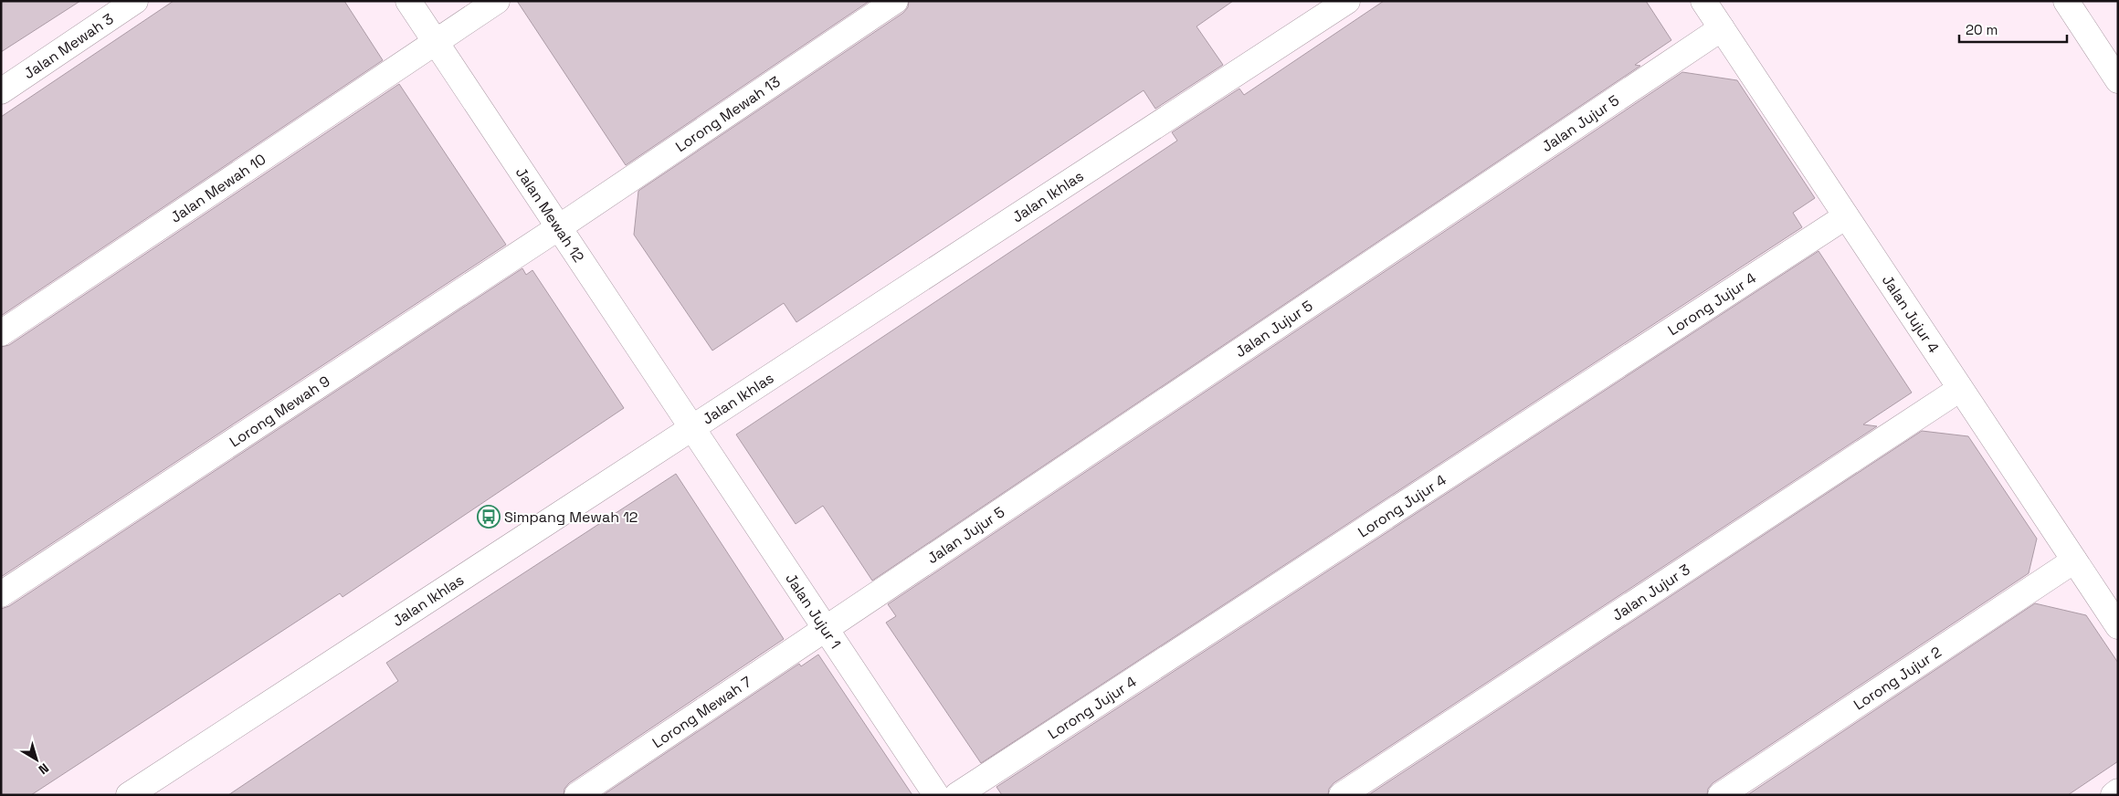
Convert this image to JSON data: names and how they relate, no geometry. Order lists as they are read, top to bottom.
{
  "streets": {
    "street": [
      "Jalan Mewah 3",
      "Lorong Mewah 13",
      "Jalan Jujur 5",
      "Jalan Mewah 10",
      "Jalan Ikhlas",
      "Jalan Mewah 12",
      "Lorong Jujur 4",
      "Jalan Jujur 4",
      "Lorong Mewah 9",
      "Jalan Jujur 3",
      "Jalan Jujur 1",
      "Lorong Jujur 2",
      "Lorong Mewah 7"
    ]
  },
  "crossings": [
    ["Lorong Mewah 13", "Jalan Mewah 12"],
    ["Lorong Mewah 13", "Lorong Mewah 9"],
    ["Jalan Jujur 5", "Jalan Jujur 4"],
    ["Jalan Jujur 5", "Jalan Jujur 1"],
    ["Jalan Jujur 5", "Lorong Mewah 7"],
    ["Jalan Mewah 10", "Jalan Mewah 12"],
    ["Jalan Ikhlas", "Jalan Mewah 12"],
    ["Jalan Ikhlas", "Jalan Jujur 1"],
    ["Jalan Mewah 12", "Lorong Mewah 9"],
    ["Jalan Mewah 12", "Jalan Jujur 1"],
    ["Lorong Jujur 4", "Jalan Jujur 4"],
    ["Jalan Jujur 4", "Jalan Jujur 3"],
    ["Jalan Jujur 4", "Lorong Jujur 2"],
    ["Jalan Jujur 1", "Lorong Mewah 7"]
  ],
  "places": {
    "bus stop": ["Simpang Mewah 12"]
  },
  "scale_bar": "20 m",
  "north": "bottom right"
}
